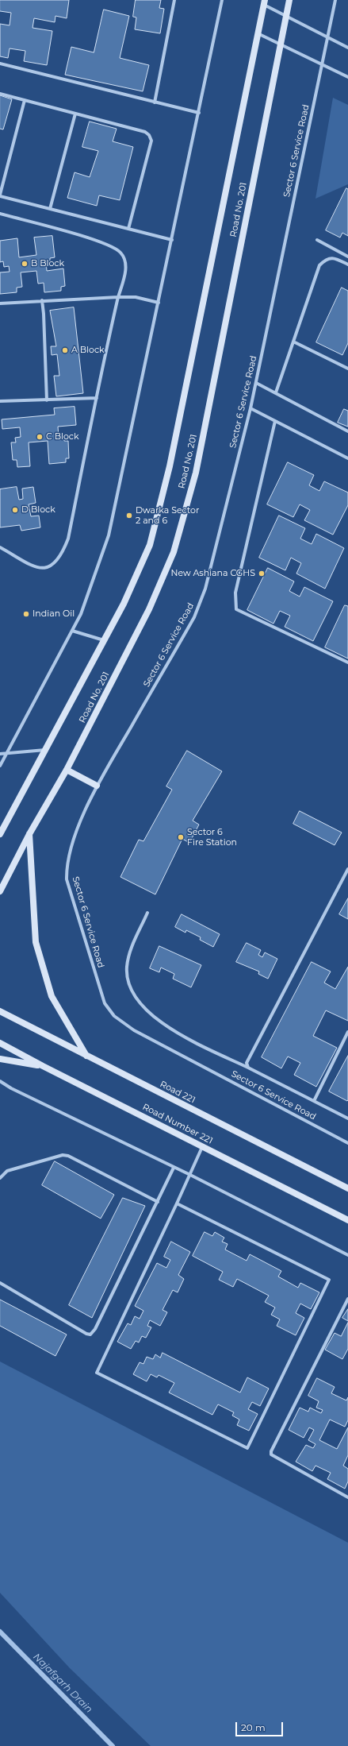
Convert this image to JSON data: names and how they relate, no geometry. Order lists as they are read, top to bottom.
{
  "streets": {
    "main road": ["Road No. 201", "Road 221", "Road Number 221"],
    "street": ["Sector 6 Service Road"]
  },
  "water": ["Najafgarh Drain"],
  "places": [
    "B Block",
    "A Block",
    "C Block",
    "D Block",
    "Dwarka Sector 2 and 6",
    "New Ashiana CGHS",
    "Indian Oil",
    "Sector 6 Fire Station"
  ],
  "scale_bar": "20 m"
}
